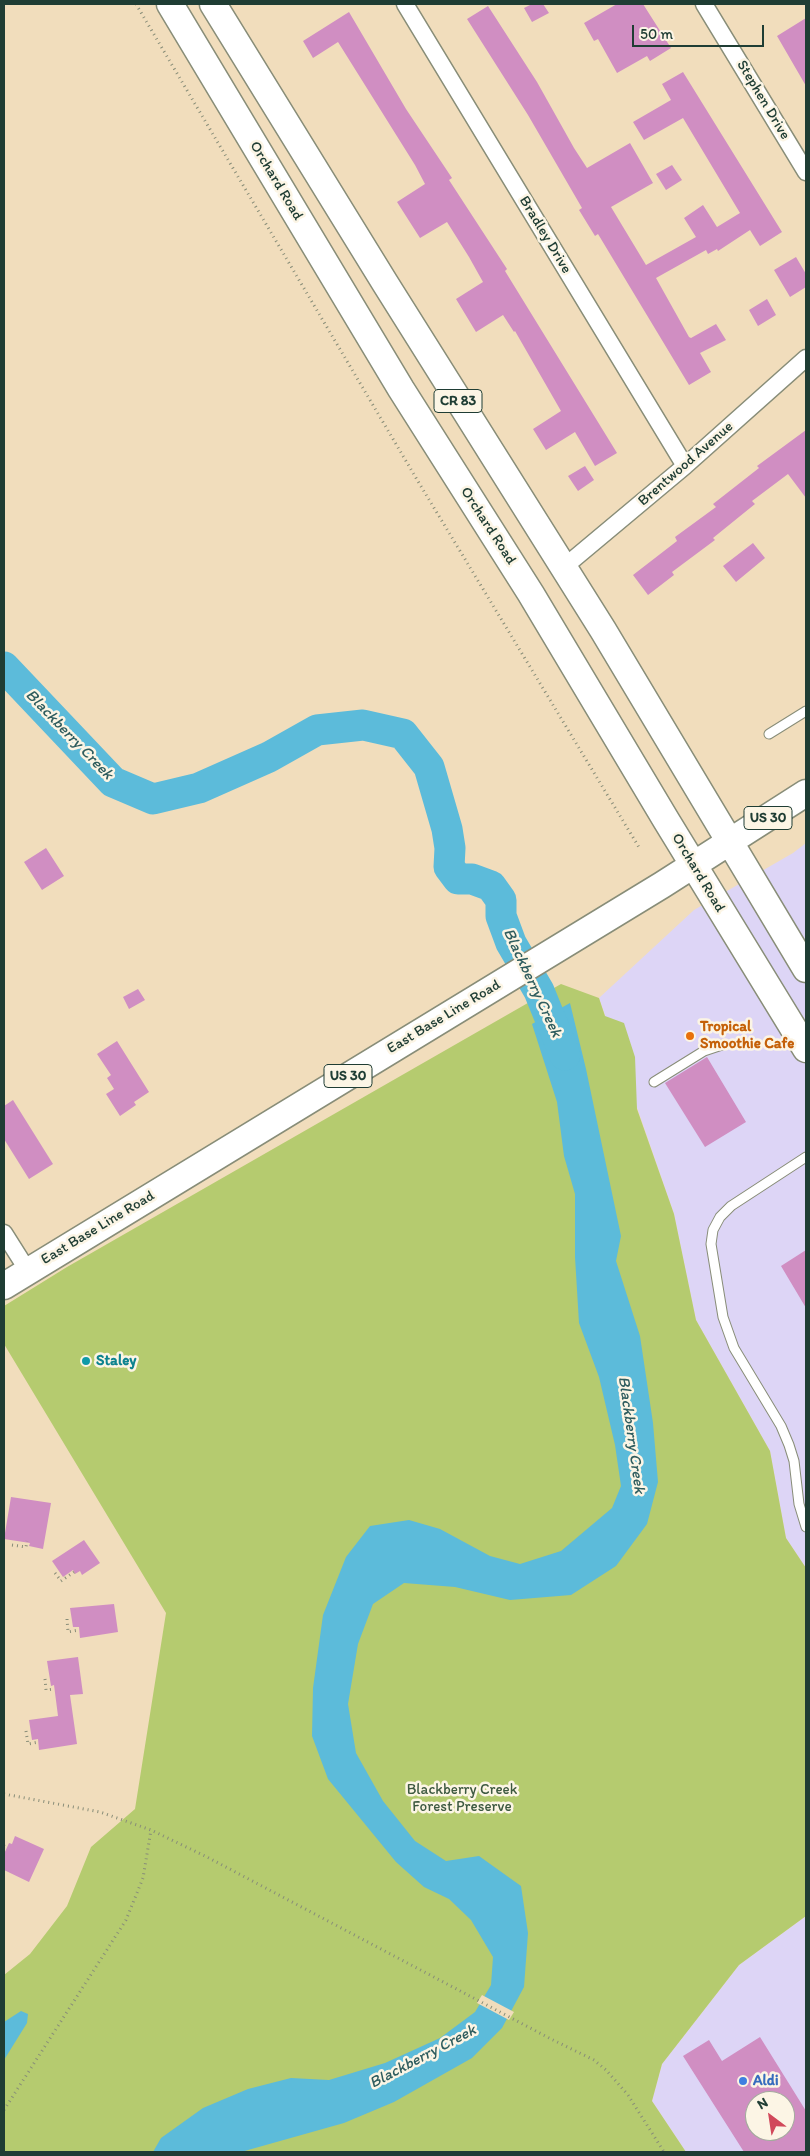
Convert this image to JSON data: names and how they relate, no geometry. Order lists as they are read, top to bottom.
{
  "streets": {
    "main road": [
      "Orchard Road",
      "CR 83",
      "US 30",
      "East Base Line Road"
    ],
    "street": ["Stephen Drive", "Bradley Drive", "Brentwood Avenue"]
  },
  "crossings": [
    ["Orchard Road", "East Base Line Road"],
    ["Bradley Drive", "Brentwood Avenue"],
    ["CR 83", "Brentwood Avenue"],
    ["CR 83", "East Base Line Road"]
  ],
  "water": ["Blackberry Creek"],
  "parks": ["Blackberry Creek Forest Preserve"],
  "places": ["Tropical Smoothie Cafe", "Staley", "Aldi"],
  "scale_bar": "50 m",
  "north": "top left"
}
